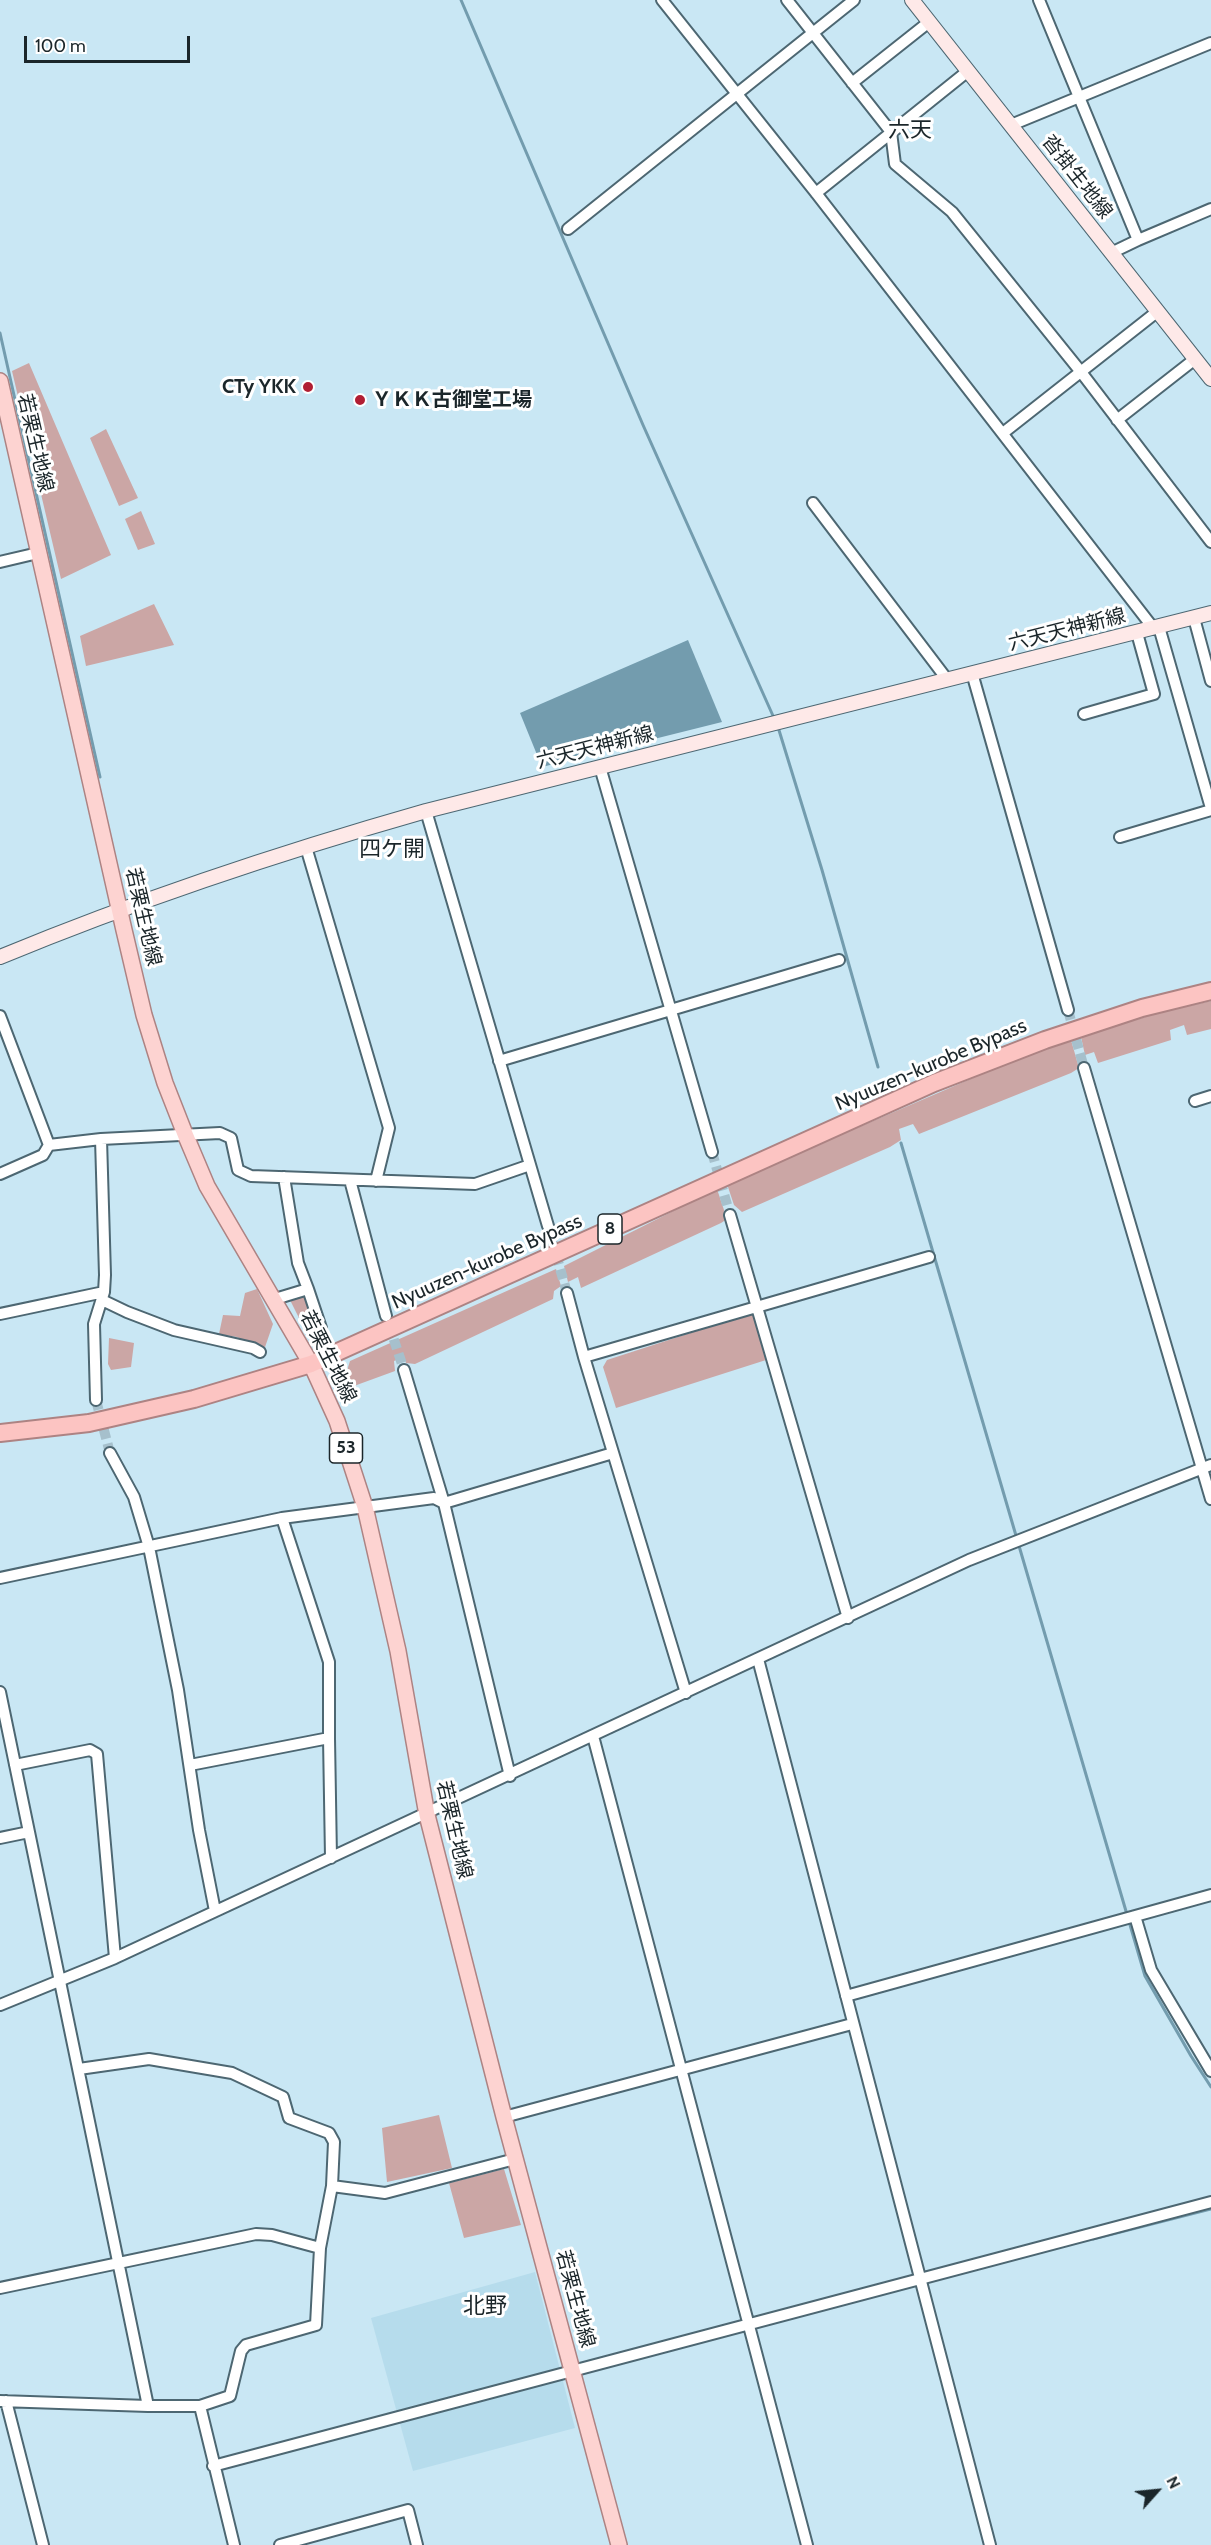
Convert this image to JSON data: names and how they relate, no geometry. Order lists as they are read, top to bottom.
{
  "streets": {
    "highway": ["Nyuuzen-kurobe Bypass", "8"],
    "main road": [
      "沓掛生地線",
      "若栗生地線",
      "六天天神新線",
      "53"
    ]
  },
  "crossings": [
    ["若栗生地線", "六天天神新線"],
    ["若栗生地線", "Nyuuzen-kurobe Bypass"]
  ],
  "districts": ["六天", "四ケ開", "北野"],
  "places": ["CTy YKK", "ＹＫＫ古御堂工場"],
  "scale_bar": "100 m",
  "north": "top right"
}
